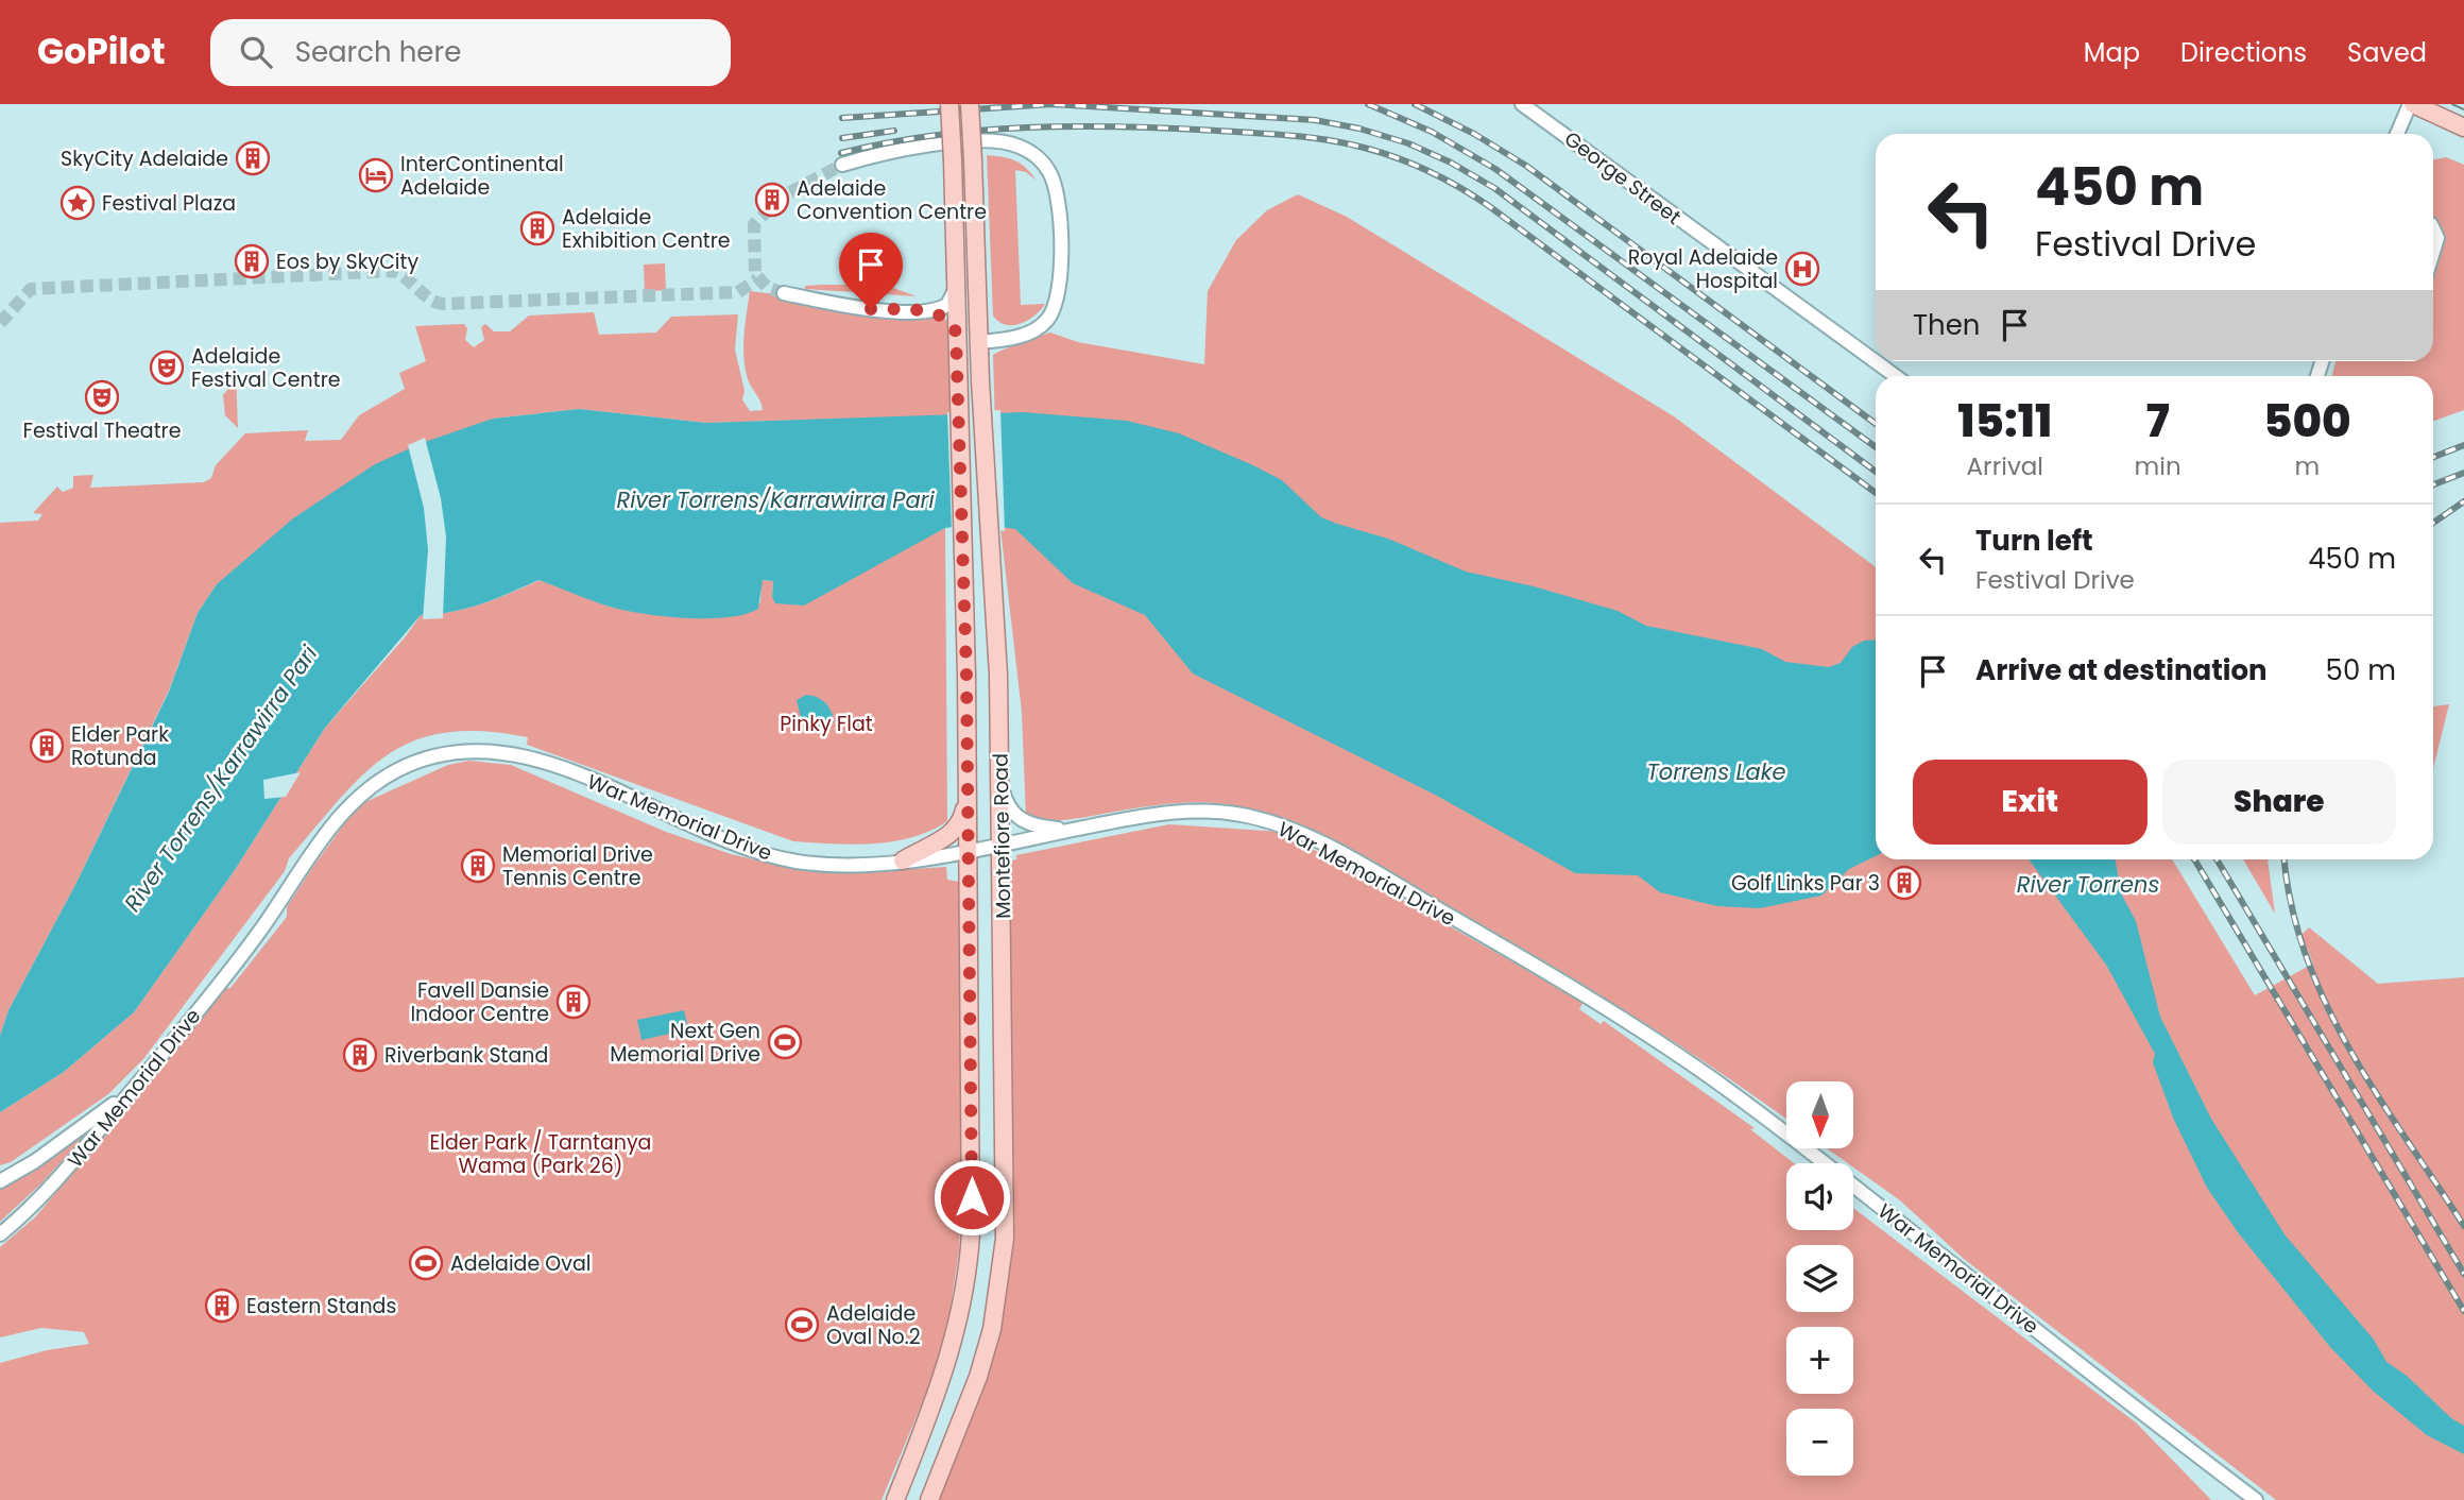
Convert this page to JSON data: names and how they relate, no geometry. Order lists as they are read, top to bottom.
{
  "streets": {
    "main road": ["Montefiore Road"],
    "street": ["George Street", "War Memorial Drive"]
  },
  "crossings": [
    ["War Memorial Drive", "Montefiore Road"]
  ],
  "water": ["River Torrens/Karrawirra Pari", "Torrens Lake", "River Torrens"],
  "parks": ["Pinky Flat", "Elder Park / Tarntanya Wama (Park 26)"],
  "places": {
    "building": [
      "SkyCity Adelaide",
      "Adelaide Convention Centre",
      "Adelaide Exhibition Centre",
      "Eos by SkyCity",
      "Elder Park Rotunda",
      "Memorial Drive Tennis Centre",
      "Golf Links Par 3",
      "Favell Dansie Indoor Centre",
      "Riverbank Stand",
      "Eastern Stands"
    ],
    "hotel": ["InterContinental Adelaide"],
    "place": ["Festival Plaza"],
    "hospital": ["Royal Adelaide Hospital"],
    "theatre": ["Adelaide Festival Centre", "Festival Theatre"],
    "sports": ["Next Gen Memorial Drive", "Adelaide Oval", "Adelaide Oval No.2"]
  },
  "north": "bottom",
  "page": {
    "header": "GoPilot",
    "search": "Search here",
    "nav": ["Map", "Directions", "Saved"],
    "turn": ["450 m", "Festival Drive"],
    "then": "Then",
    "eta": [
      "15:11",
      "Arrival",
      "7",
      "min",
      "500",
      "m"
    ],
    "list": [
      {
        "name": "Turn left",
        "note": "Festival Drive",
        "value": "450 m"
      },
      {
        "name": "Arrive at destination",
        "value": "50 m"
      }
    ],
    "buttons": ["Exit", "Share"],
    "map_buttons": ["+", "−"]
  }
}
